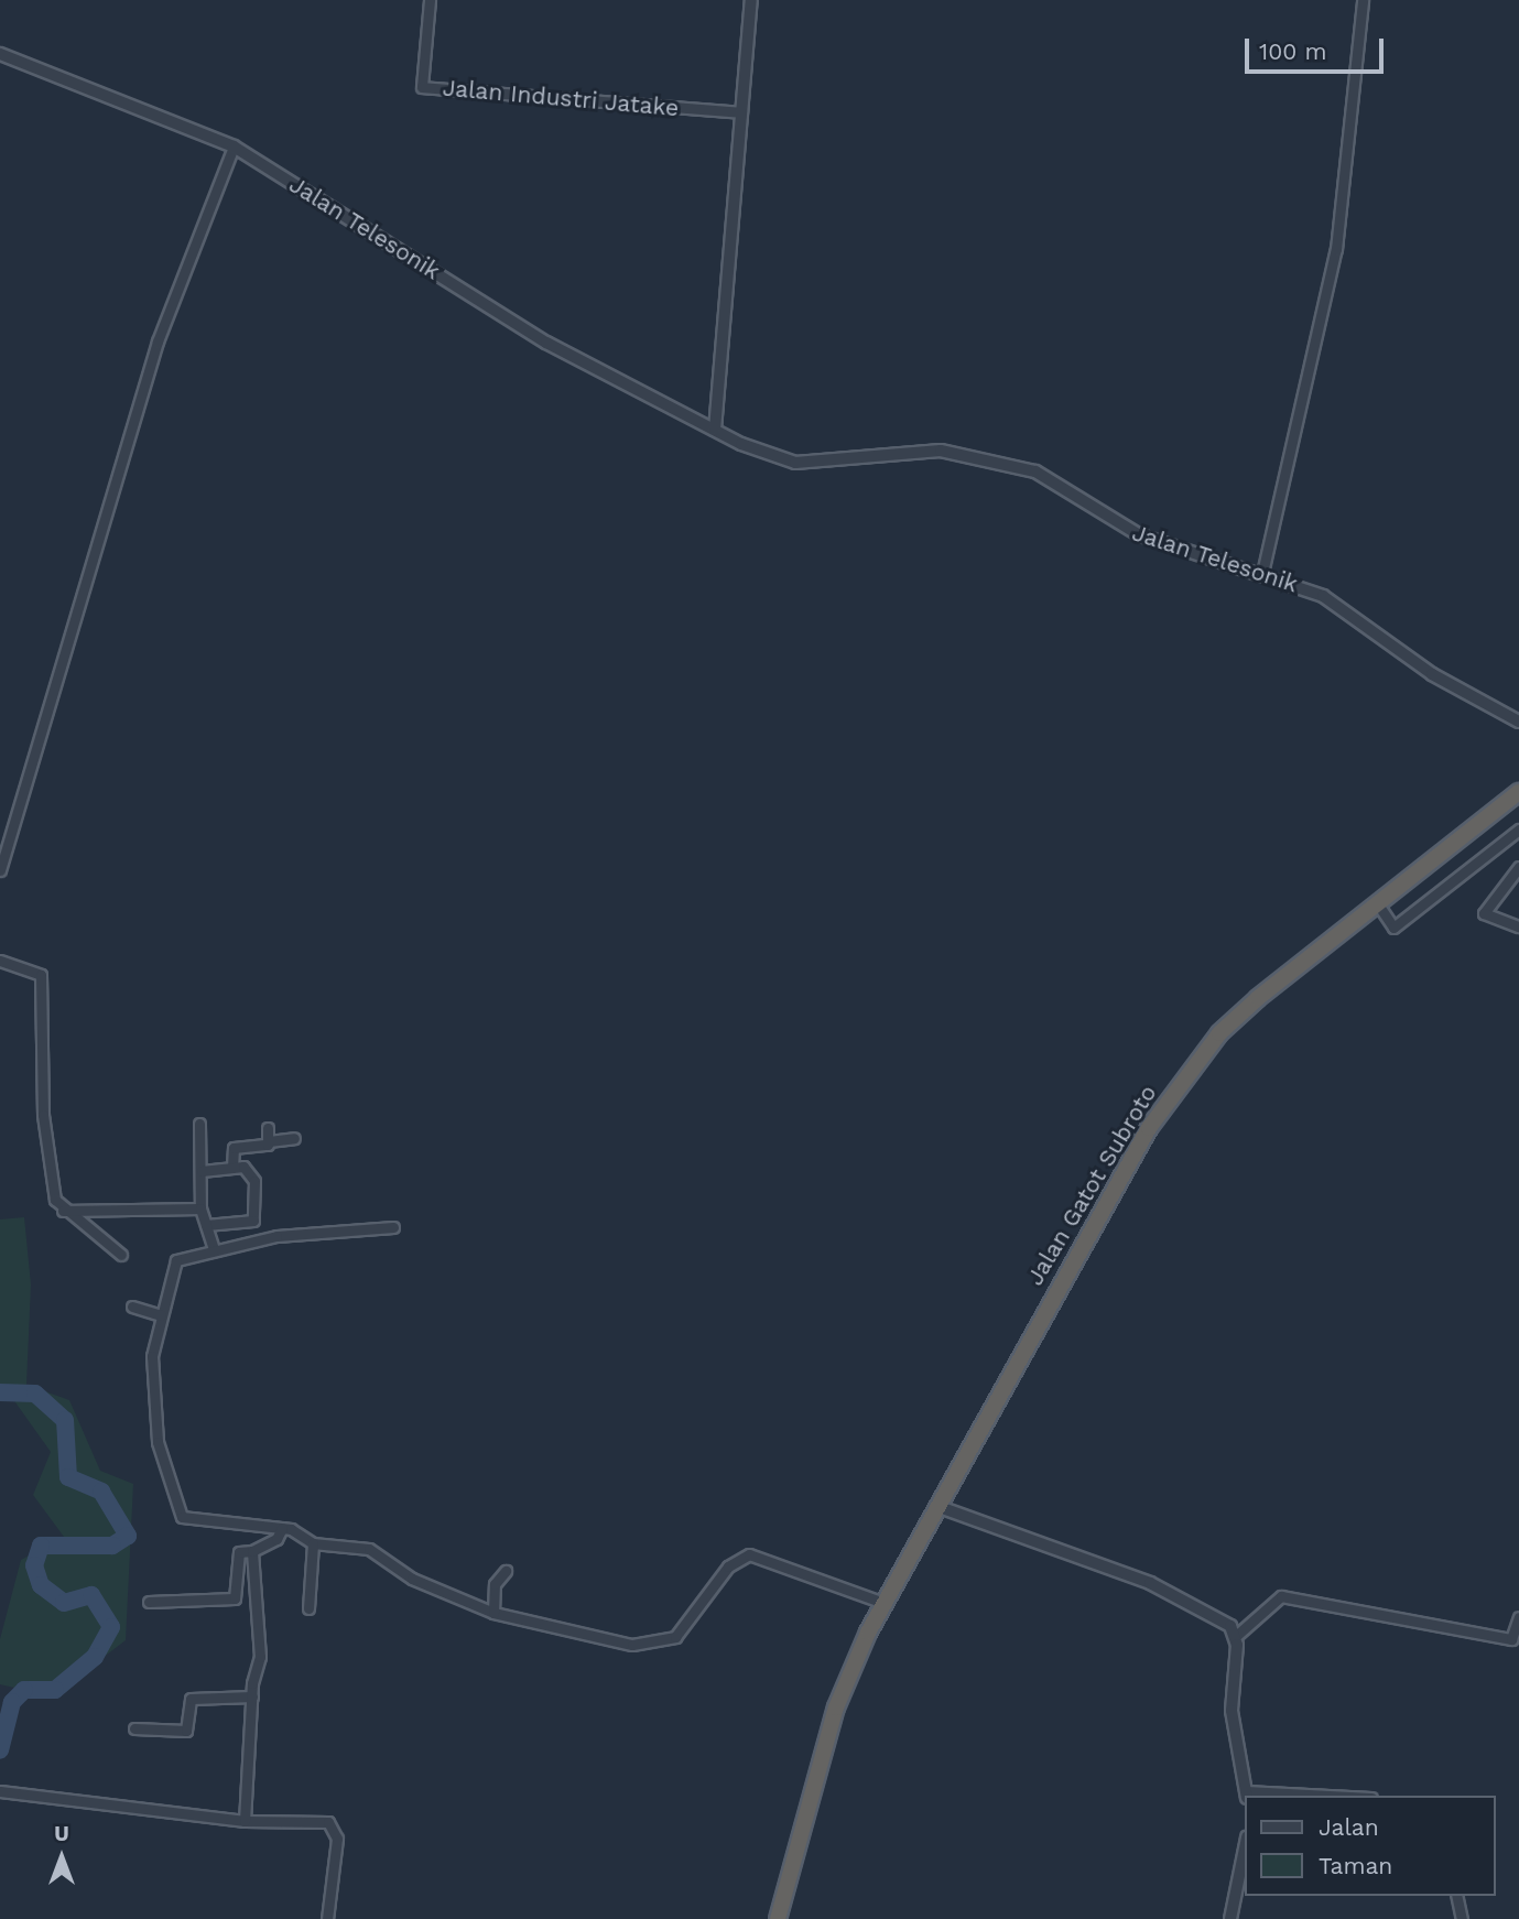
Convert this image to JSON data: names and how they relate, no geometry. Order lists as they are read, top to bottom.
{
  "streets": {
    "highway": ["Jalan Gatot Subroto"],
    "street": ["Jalan Industri Jatake", "Jalan Telesonik"]
  },
  "legend": ["Jalan", "Taman"],
  "scale_bar": "100 m",
  "north": "top"
}
